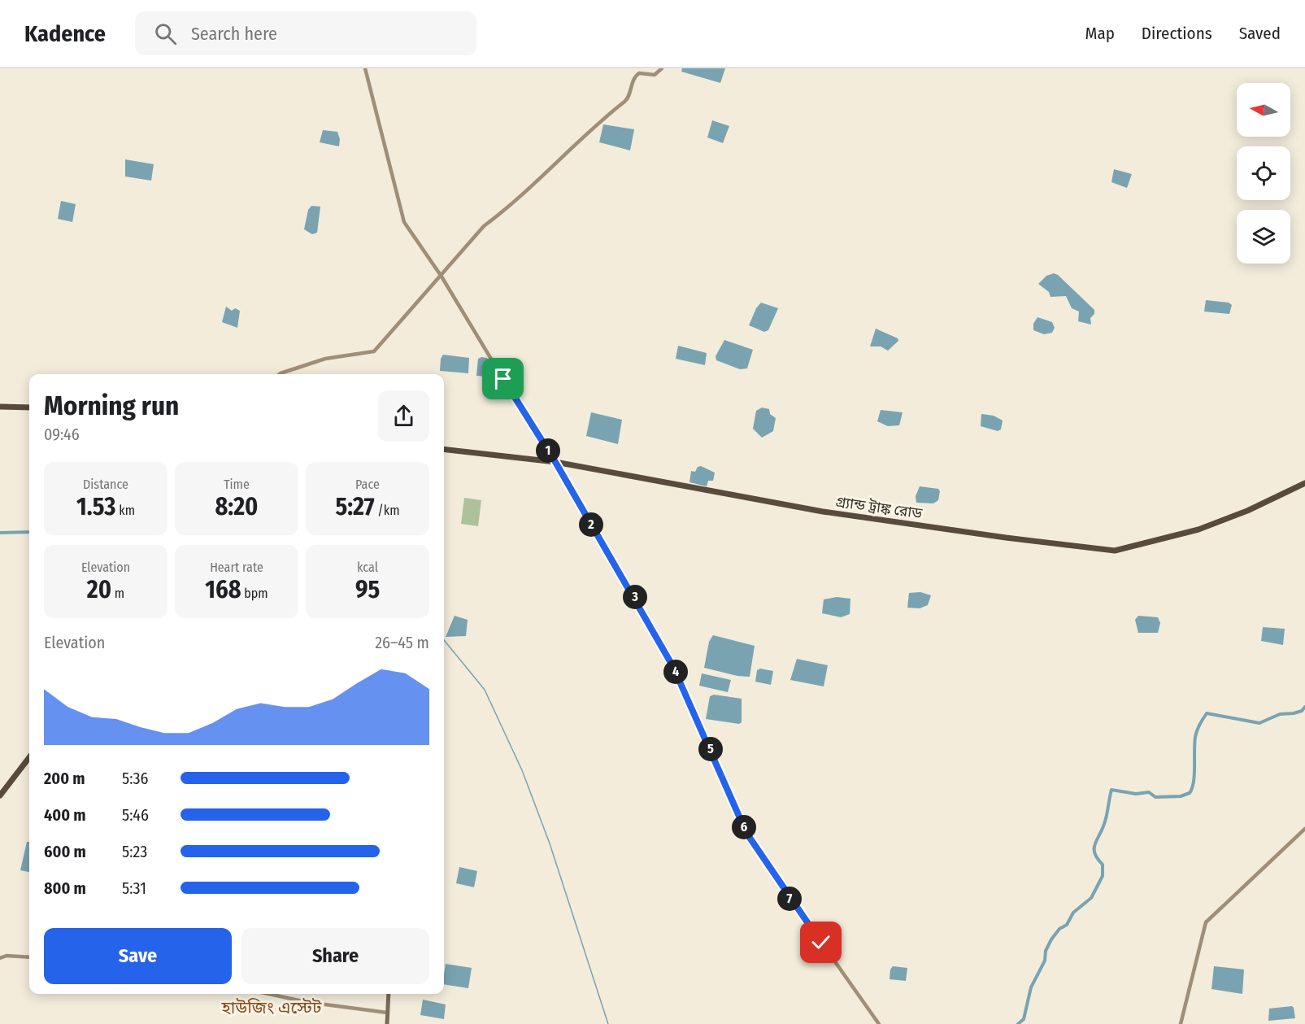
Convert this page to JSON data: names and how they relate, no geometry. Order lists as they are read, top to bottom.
{
  "streets": {
    "highway": ["গ্র্যান্ড ট্রাঙ্ক রোড"]
  },
  "districts": ["হাউজিং এস্টেট"],
  "north": "left",
  "page": {
    "header": "Kadence",
    "search": "Search here",
    "nav": ["Map", "Directions", "Saved"],
    "heading": ["Morning run", "09:46"],
    "pins": [
      "1",
      "2",
      "3",
      "4",
      "5",
      "6",
      "7"
    ],
    "stats": [
      ["Distance", "1.53 km"],
      ["Time", "8:20"],
      ["Pace", "5:27 /km"],
      ["Elevation", "20 m"],
      ["Heart rate", "168 bpm"],
      ["kcal", "95"]
    ],
    "chart": ["Elevation", "26–45 m"],
    "list": [
      {
        "name": "200 m",
        "note": "5:36"
      },
      {
        "name": "400 m",
        "note": "5:46"
      },
      {
        "name": "600 m",
        "note": "5:23"
      },
      {
        "name": "800 m",
        "note": "5:31"
      }
    ],
    "buttons": ["Save", "Share"]
  }
}
